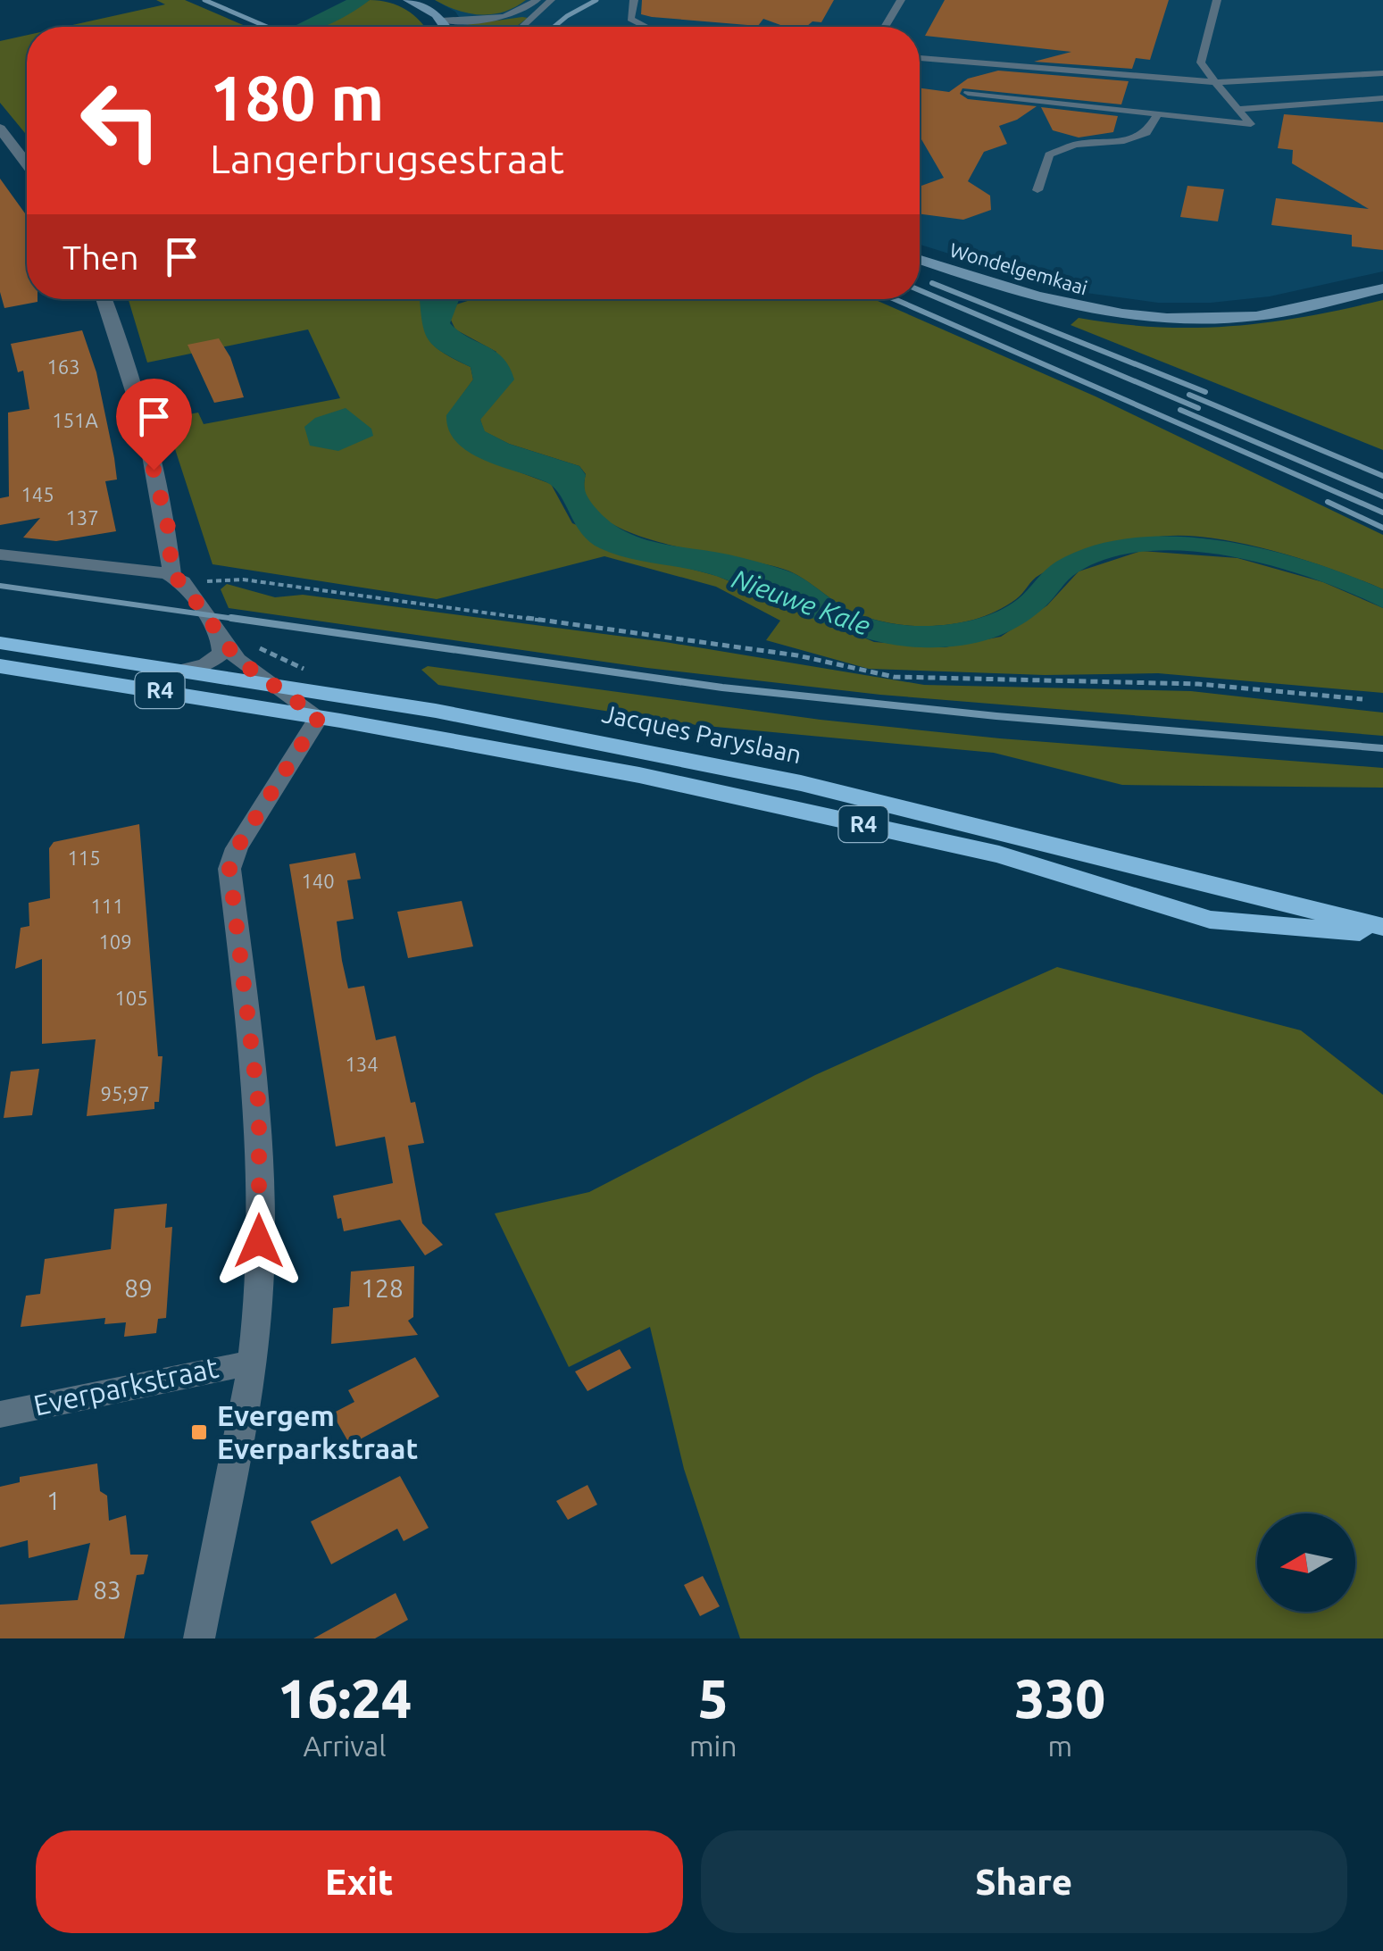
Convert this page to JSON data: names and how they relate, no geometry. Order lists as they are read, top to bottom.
{
  "streets": {
    "highway": ["R4", "Jacques Paryslaan"],
    "main road": ["Wondelgemkaai"],
    "street": ["Everparkstraat"]
  },
  "water": ["Nieuwe Kale"],
  "places": {
    "transit": ["Evergem Everparkstraat"]
  },
  "house_numbers": [
    "163",
    "151A",
    "145",
    "137",
    "115",
    "140",
    "111",
    "109",
    "105",
    "134",
    "95;97",
    "89",
    "128",
    "1",
    "83"
  ],
  "north": "left",
  "page": {
    "turn": ["180 m", "Langerbrugsestraat"],
    "then": "Then",
    "eta": [
      "16:24",
      "Arrival",
      "5",
      "min",
      "330",
      "m"
    ],
    "buttons": ["Exit", "Share"]
  }
}
